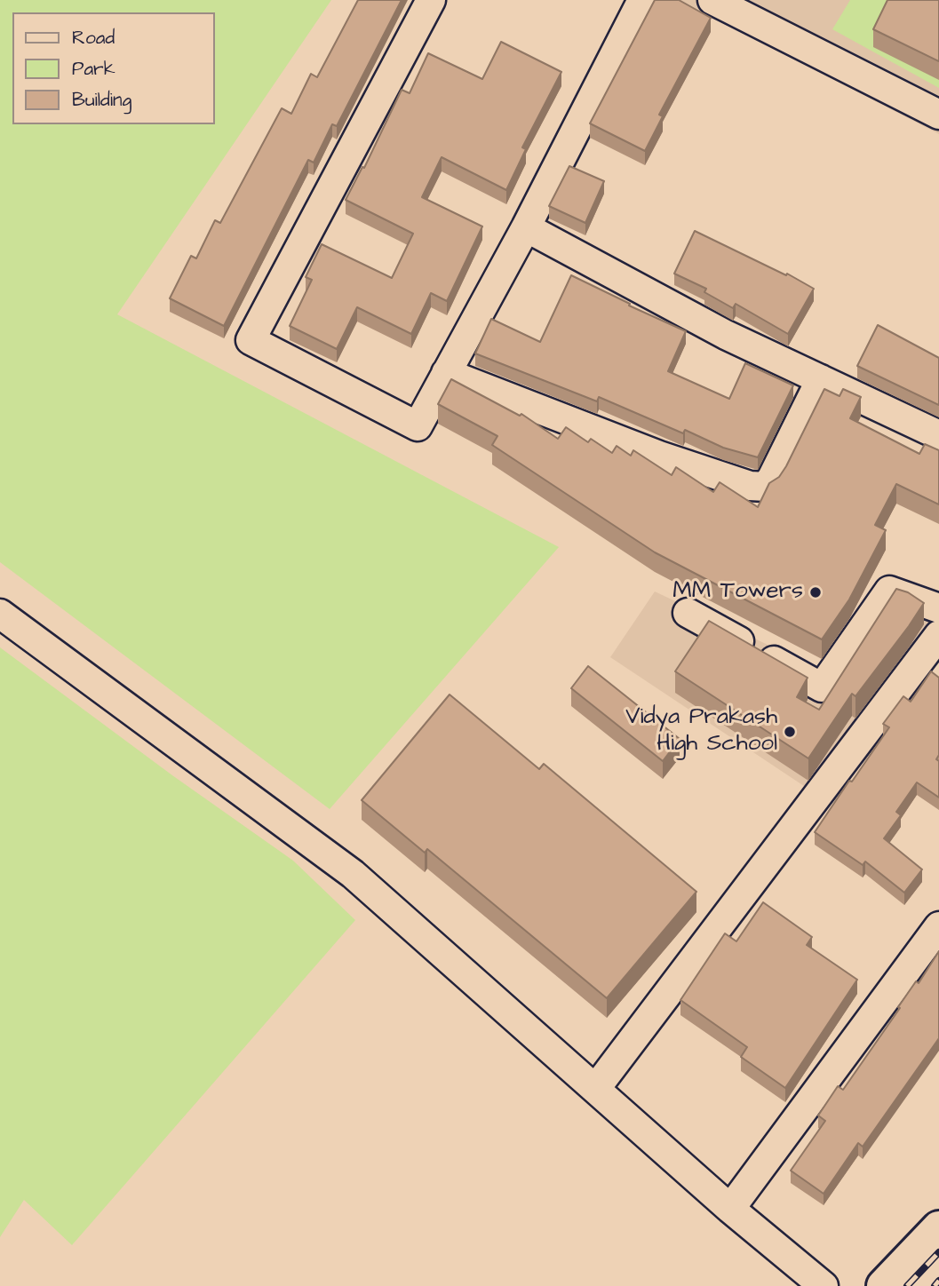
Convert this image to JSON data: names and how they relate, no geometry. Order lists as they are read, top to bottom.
{
  "places": ["MM Towers", "Vidya Prakash High School"],
  "legend": ["Road", "Park", "Building"]
}
